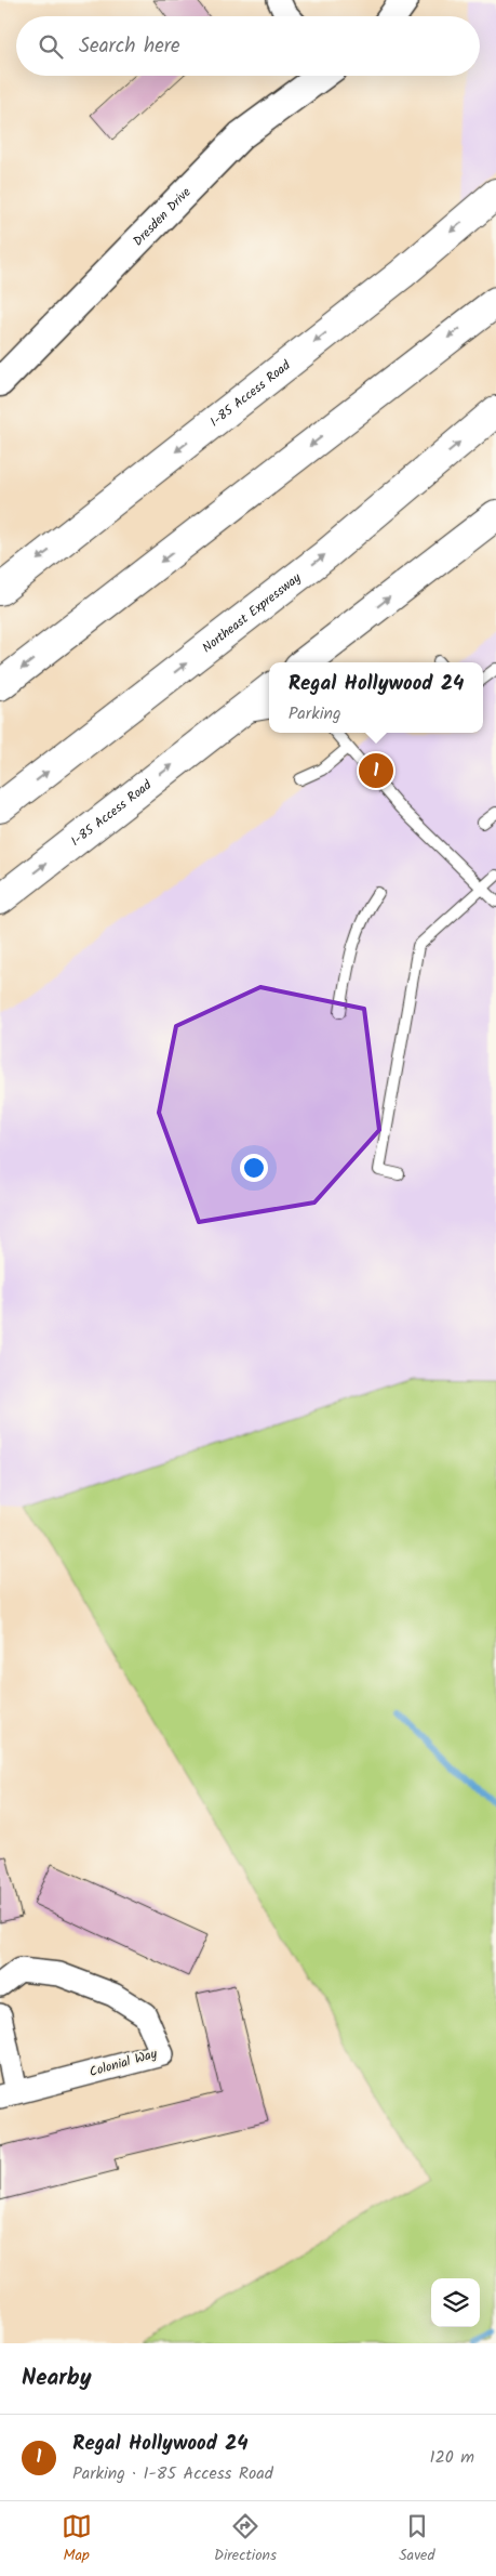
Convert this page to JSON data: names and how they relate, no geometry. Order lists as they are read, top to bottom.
{
  "streets": {
    "main road": ["I-85 Access Road", "Northeast Expressway"],
    "street": ["Dresden Drive", "Colonial Way"]
  },
  "page": {
    "search": "Search here",
    "popup": ["Regal Hollywood 24", "Parking"],
    "pins": "1",
    "heading": "Nearby",
    "list": [
      {
        "mark": "1",
        "name": "Regal Hollywood 24",
        "note": "Parking · I-85 Access Road",
        "value": "120 m"
      }
    ],
    "nav": ["Map", "Directions", "Saved"]
  }
}
